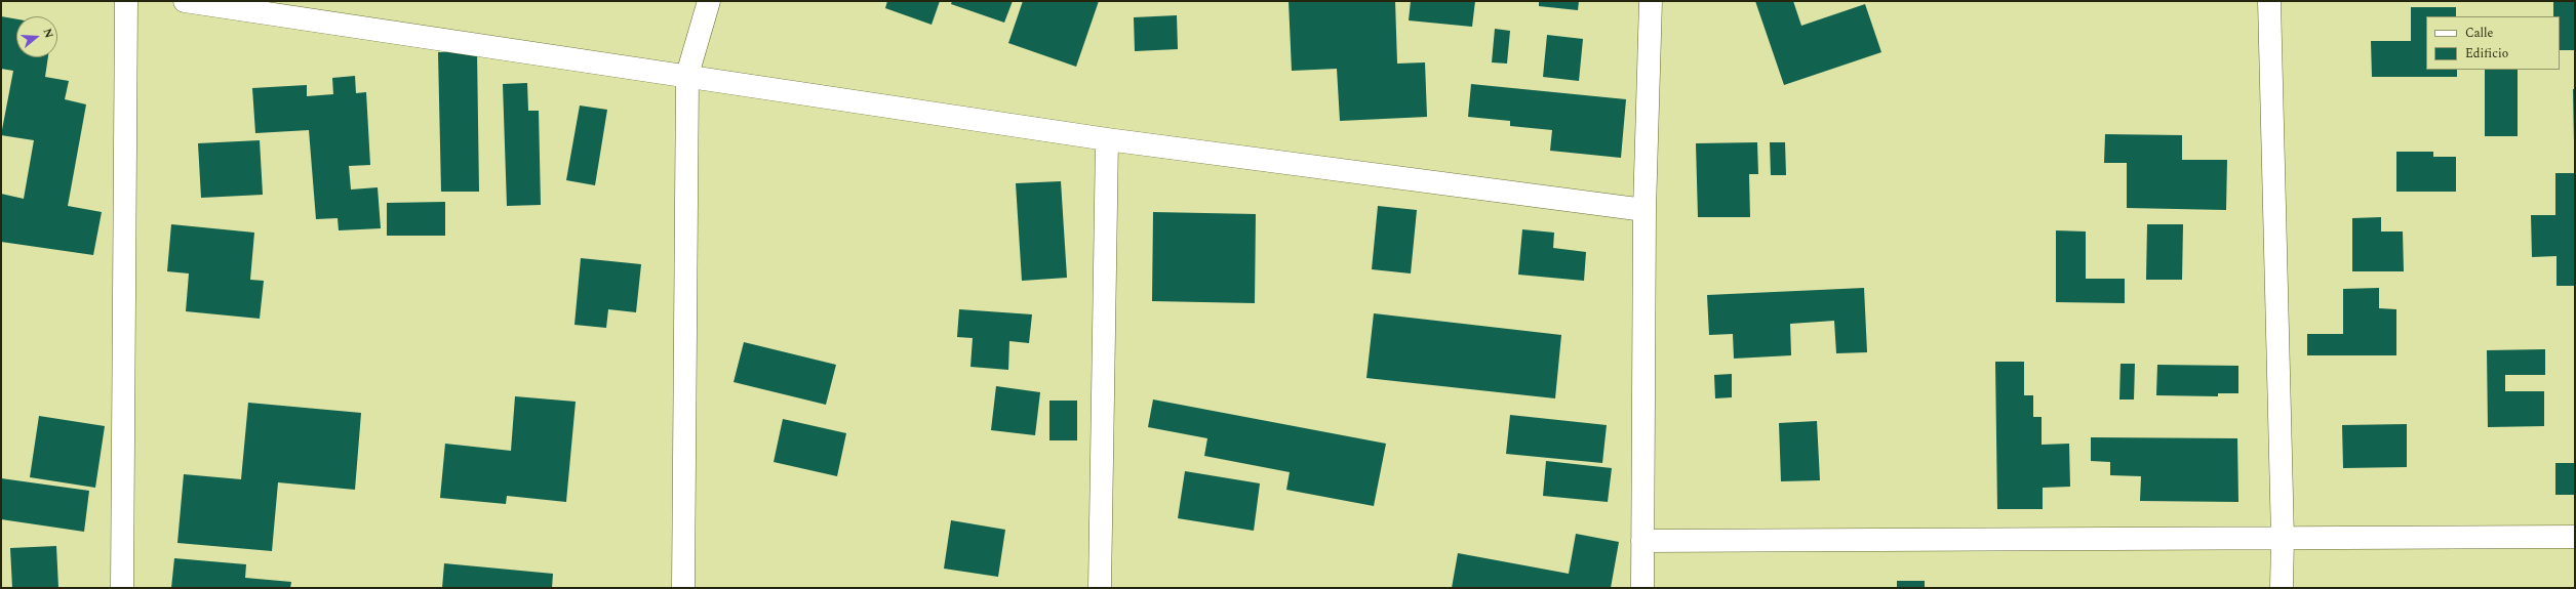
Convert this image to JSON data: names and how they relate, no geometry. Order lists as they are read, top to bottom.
{
  "legend": ["Calle", "Edificio"],
  "north": "right"
}
